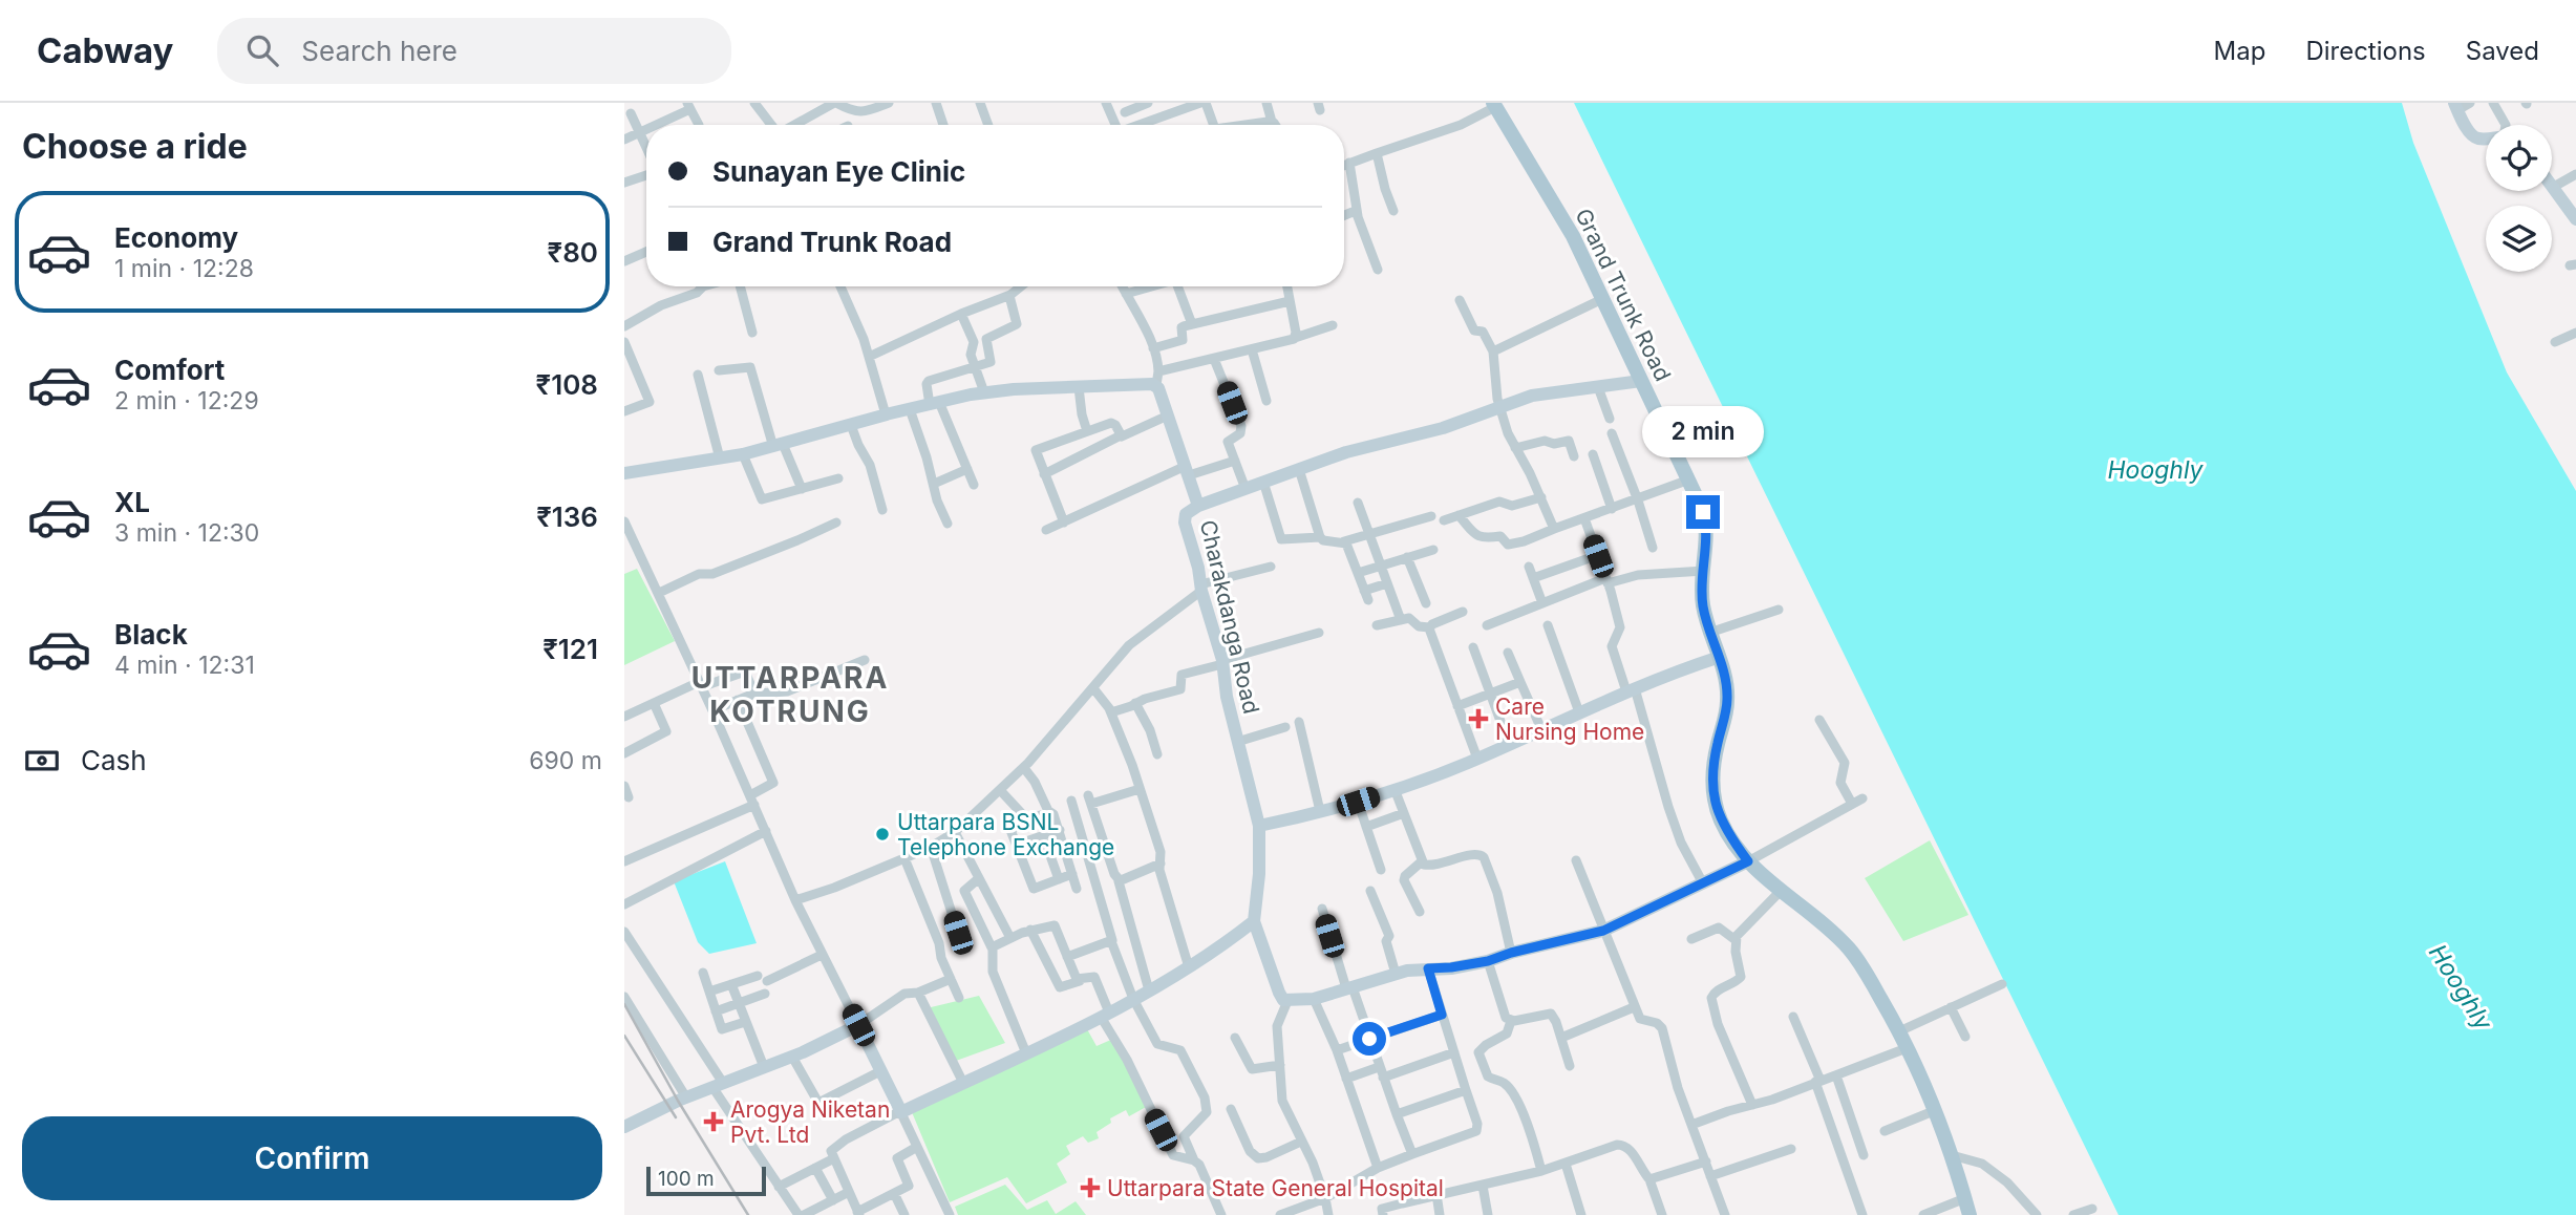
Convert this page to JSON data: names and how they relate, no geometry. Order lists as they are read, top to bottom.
{
  "streets": {
    "main road": ["Grand Trunk Road"],
    "street": ["Charakdanga Road"]
  },
  "districts": ["UTTARPARA KOTRUNG"],
  "water": ["Hooghly"],
  "places": {
    "health": ["Care Nursing Home", "Arogya Niketan Pvt. Ltd", "Uttarpara State General Hospital"],
    "other": ["Uttarpara BSNL Telephone Exchange"]
  },
  "scale_bar": "100 m",
  "page": {
    "header": "Cabway",
    "search": "Search here",
    "nav": ["Map", "Directions", "Saved"],
    "heading": "Choose a ride",
    "banner": ["Sunayan Eye Clinic", "Grand Trunk Road"],
    "list": [
      {
        "name": "Economy",
        "note": "1 min · 12:28",
        "value": "₹80"
      },
      {
        "name": "Comfort",
        "note": "2 min · 12:29",
        "value": "₹108"
      },
      {
        "name": "XL",
        "note": "3 min · 12:30",
        "value": "₹136"
      },
      {
        "name": "Black",
        "note": "4 min · 12:31",
        "value": "₹121"
      }
    ],
    "bubble": "2 min",
    "pay": ["Cash", "690 m"],
    "buttons": "Confirm",
    "scale": "100 m"
  }
}
